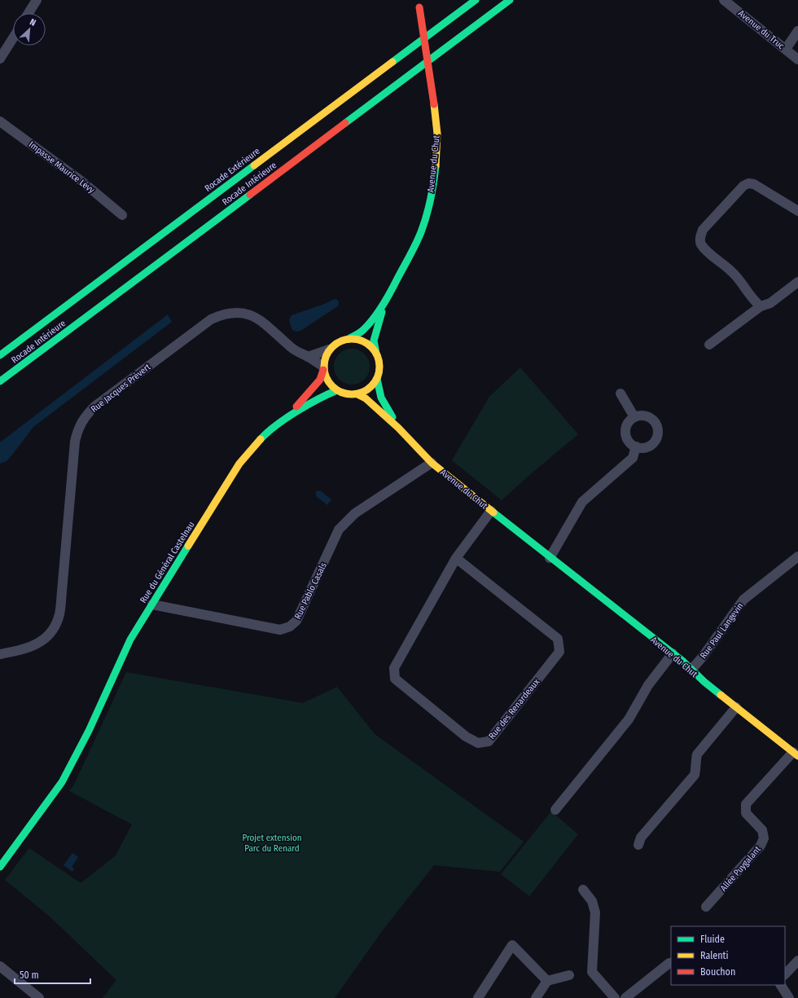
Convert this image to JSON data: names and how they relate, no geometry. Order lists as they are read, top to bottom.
{
  "streets": {
    "main road": [
      "Avenue du Chut",
      "Rocade Extérieure",
      "Rocade Intérieure",
      "Rue du Général Castelnau"
    ],
    "street": [
      "Avenue du Truc",
      "Impasse Maurice Lévy",
      "Rue Jacques Prévert",
      "Rue Pablo Casals",
      "Rue Paul Langevin",
      "Rue des Renardeaux",
      "Allée Puygalant"
    ]
  },
  "crossings": [
    ["Avenue du Chut", "Rue Jacques Prévert"],
    ["Avenue du Chut", "Rue du Général Castelnau"],
    ["Avenue du Chut", "Rue Pablo Casals"],
    ["Avenue du Chut", "Rue Paul Langevin"],
    ["Avenue du Chut", "Rue des Renardeaux"],
    ["Avenue du Chut", "Allée Puygalant"],
    ["Rue Jacques Prévert", "Rue du Général Castelnau"],
    ["Rue du Général Castelnau", "Rue Pablo Casals"]
  ],
  "parks": ["Projet extension Parc du Renard"],
  "legend": ["Fluide", "Ralenti", "Bouchon"],
  "scale_bar": "50 m",
  "north": "top right"
}
